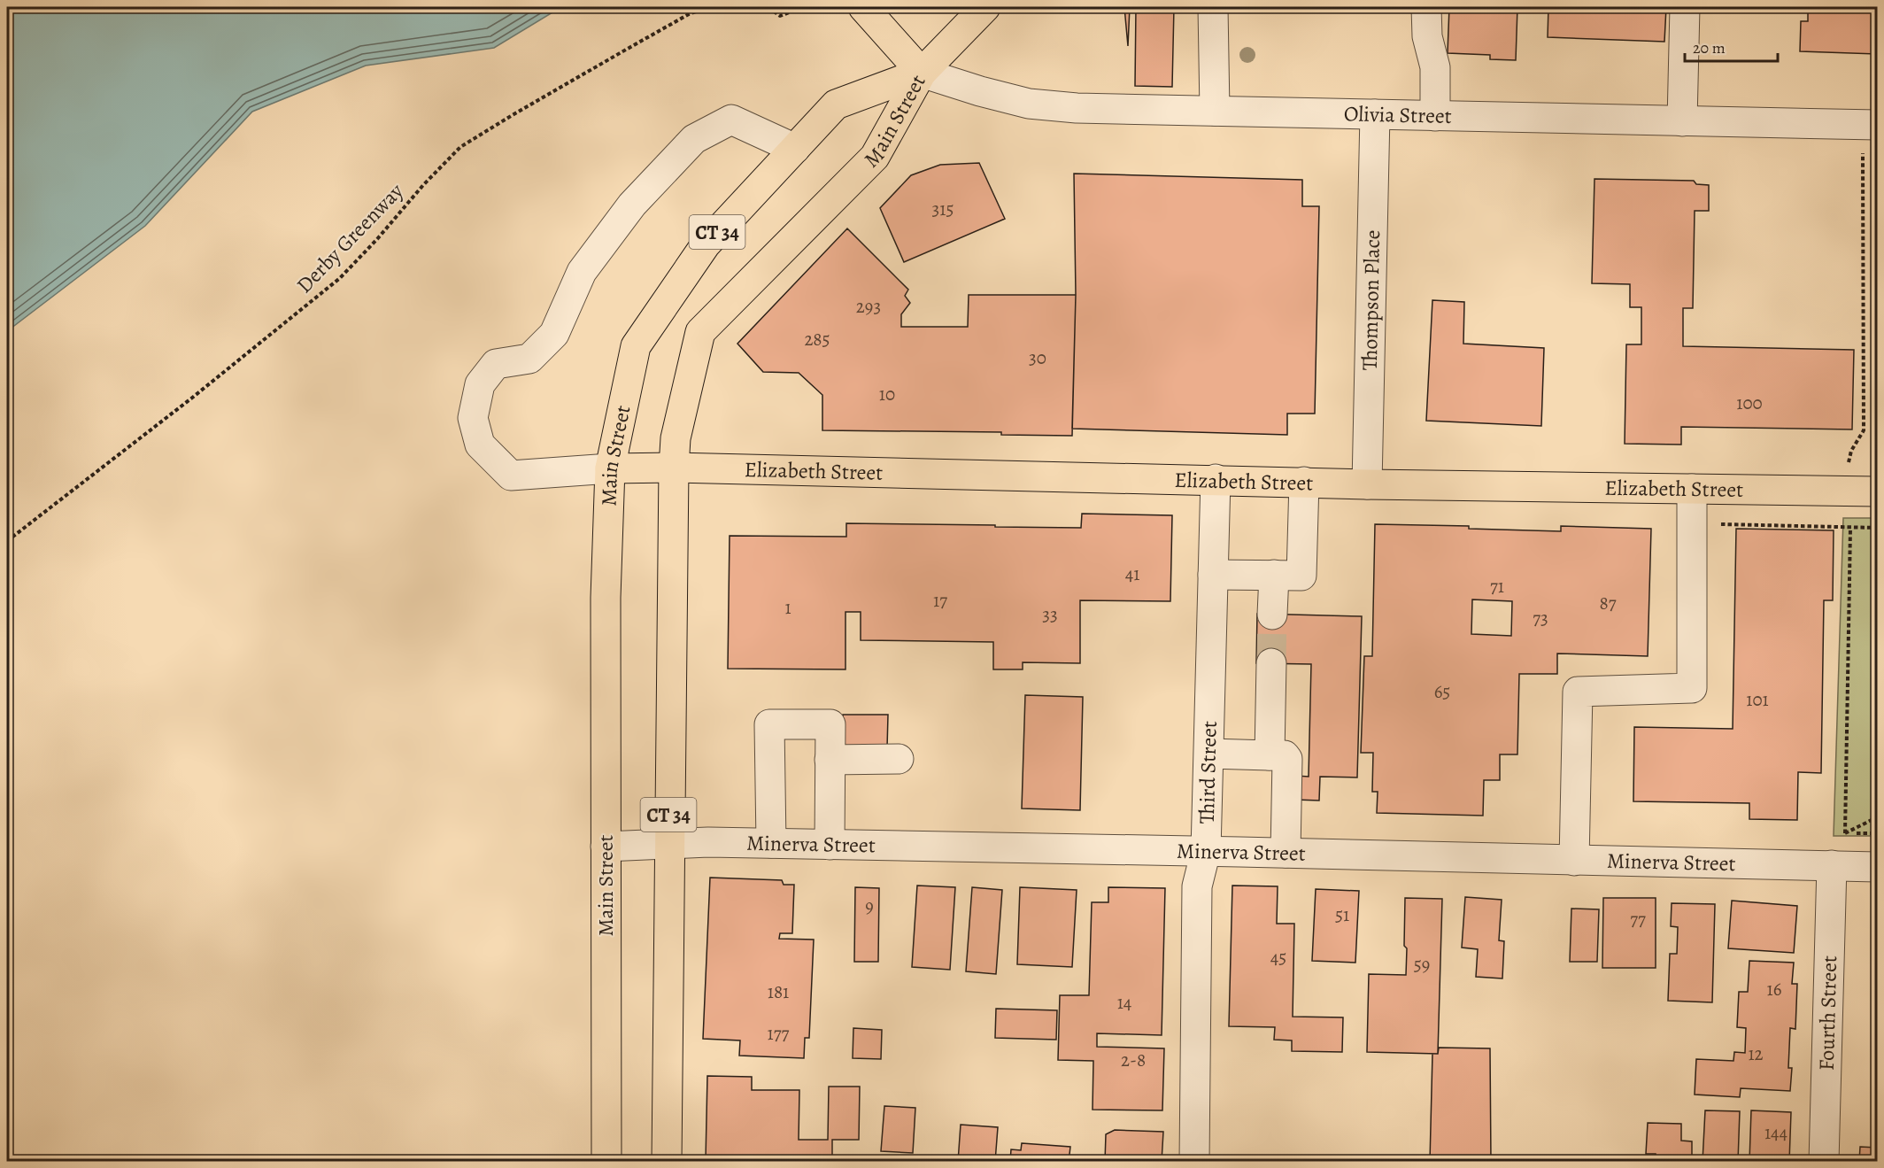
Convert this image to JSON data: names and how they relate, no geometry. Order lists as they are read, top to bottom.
{
  "streets": {
    "main road": ["Main Street", "CT 34", "Elizabeth Street"],
    "street": [
      "Olivia Street",
      "Thompson Place",
      "Third Street",
      "Minerva Street",
      "Fourth Street"
    ],
    "path": ["Derby Greenway"]
  },
  "crossings": [
    ["Olivia Street", "Main Street"],
    ["Olivia Street", "CT 34"],
    ["Olivia Street", "Thompson Place"],
    ["Main Street", "CT 34"],
    ["Main Street", "Elizabeth Street"],
    ["Main Street", "Minerva Street"],
    ["Thompson Place", "Elizabeth Street"],
    ["Elizabeth Street", "Third Street"],
    ["Third Street", "Minerva Street"],
    ["Minerva Street", "Fourth Street"]
  ],
  "house_numbers": [
    "315",
    "293",
    "285",
    "30",
    "10",
    "100",
    "41",
    "71",
    "17",
    "87",
    "1",
    "33",
    "73",
    "65",
    "101",
    "9",
    "51",
    "77",
    "45",
    "59",
    "16",
    "181",
    "14",
    "177",
    "12",
    "2-8",
    "144"
  ],
  "scale_bar": "20 m"
}
